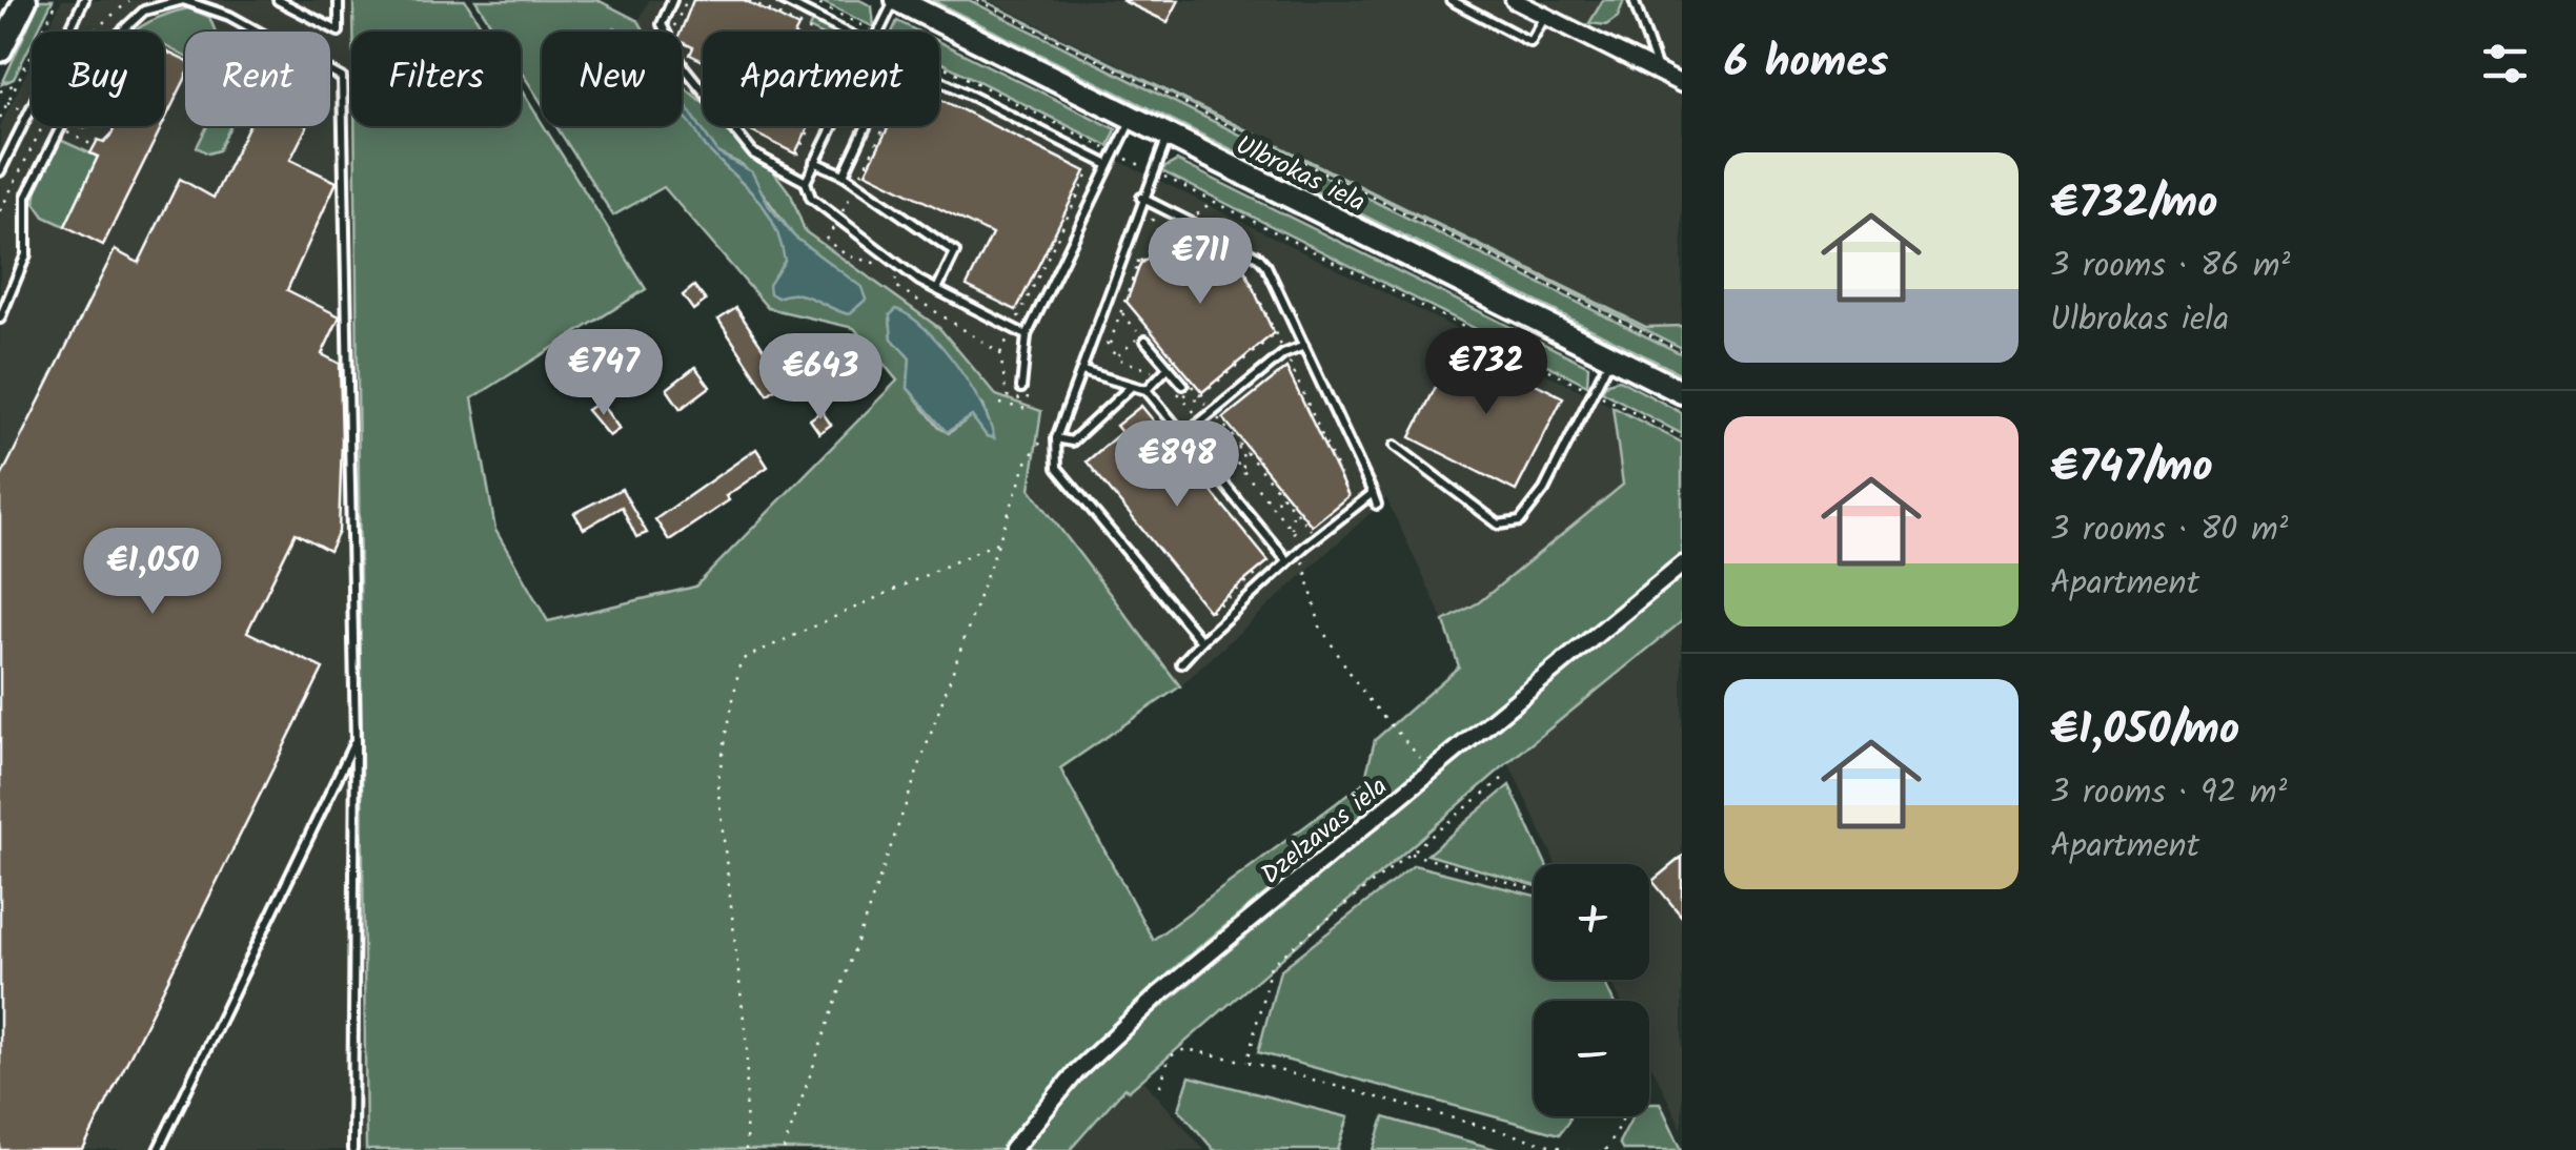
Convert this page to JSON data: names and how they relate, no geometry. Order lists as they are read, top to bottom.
{
  "streets": {
    "main road": ["Ulbrokas iela"],
    "street": ["Dzelzavas iela"]
  },
  "page": {
    "heading": "6 homes",
    "chip": [
      "Buy",
      "Rent",
      "Filters",
      "New",
      "Apartment"
    ],
    "list": [
      {
        "name": "€732/mo",
        "note": "3 rooms · 86 m² · Ulbrokas iela"
      },
      {
        "name": "€747/mo",
        "note": "3 rooms · 80 m² · Apartment"
      },
      {
        "name": "€1,050/mo",
        "note": "3 rooms · 92 m² · Apartment"
      }
    ],
    "price": [
      "€711",
      "€732",
      "€747",
      "€643",
      "€898",
      "€1,050"
    ],
    "map_buttons": ["+", "−"]
  }
}
